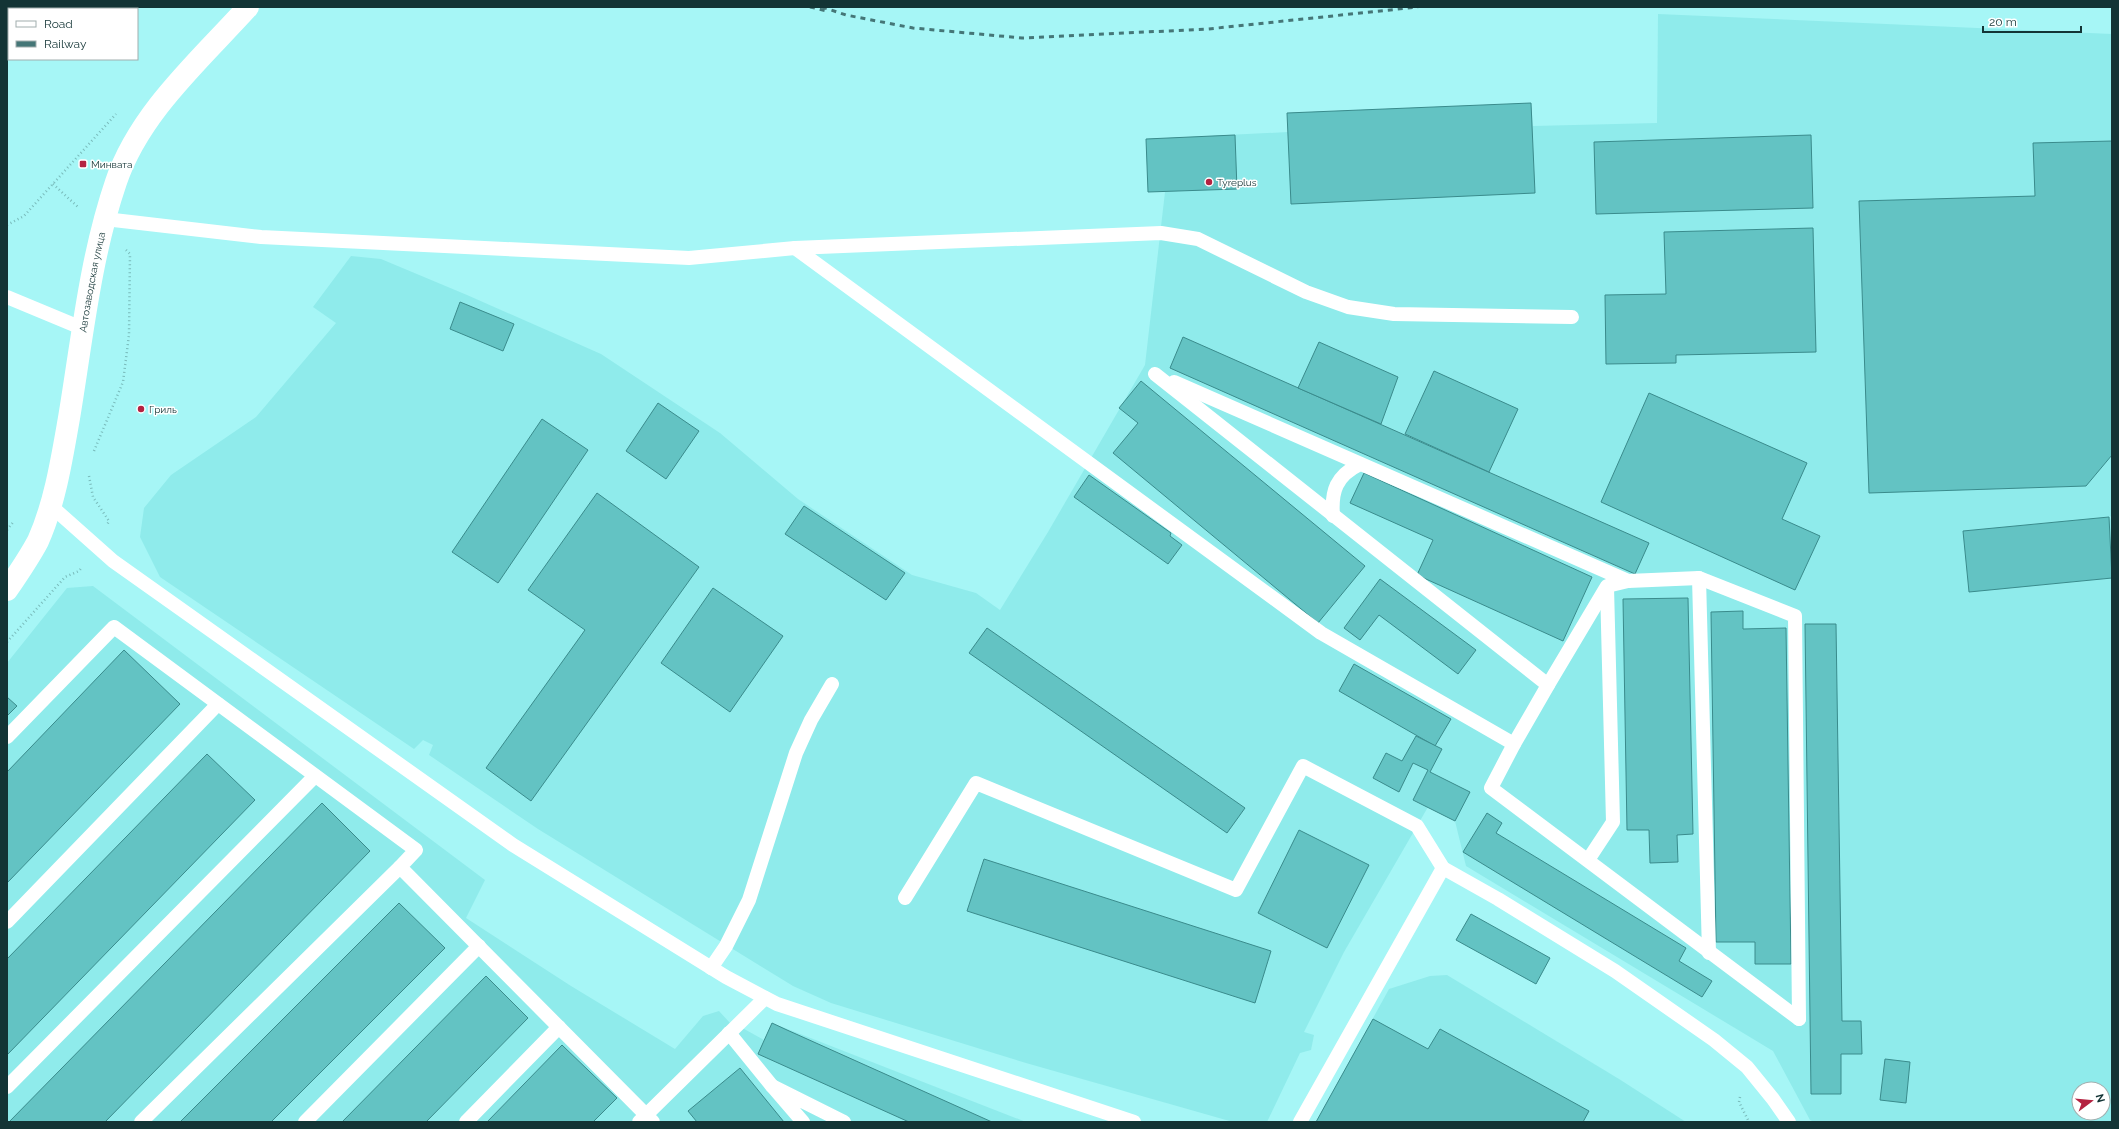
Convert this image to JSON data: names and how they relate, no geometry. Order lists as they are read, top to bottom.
{
  "streets": {
    "street": ["Автозаводская улица"]
  },
  "places": {
    "transit": ["Минвата"],
    "other": ["Tyreplus", "Гриль"]
  },
  "legend": ["Road", "Railway"],
  "scale_bar": "20 m",
  "north": "right"
}
